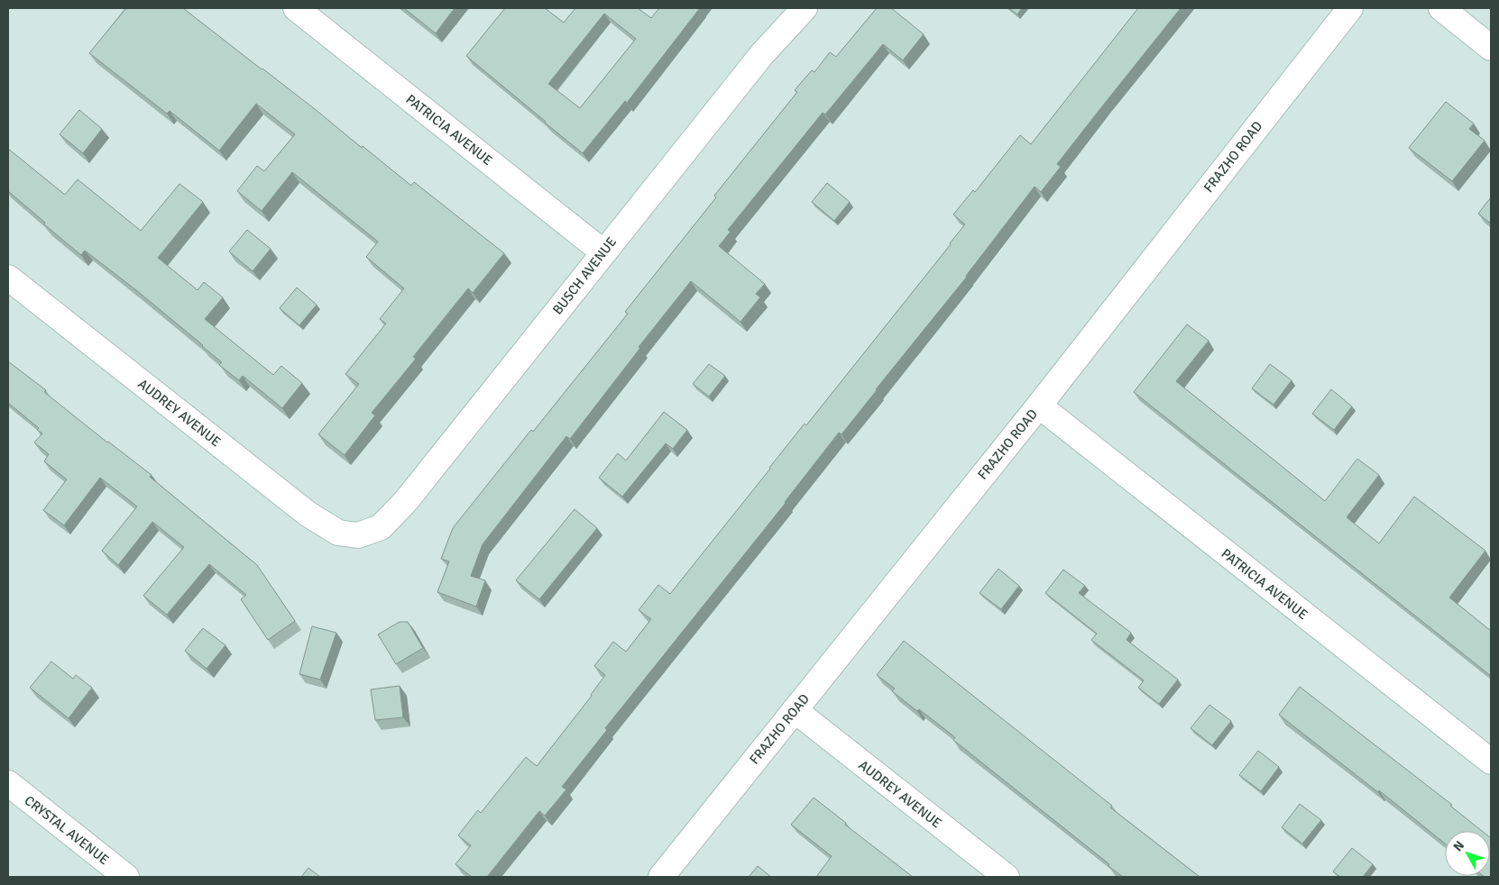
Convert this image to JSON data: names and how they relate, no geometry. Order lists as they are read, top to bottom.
{
  "streets": {
    "street": [
      "PATRICIA AVENUE",
      "FRAZHO ROAD",
      "BUSCH AVENUE",
      "AUDREY AVENUE",
      "CRYSTAL AVENUE"
    ]
  },
  "crossings": [
    ["PATRICIA AVENUE", "FRAZHO ROAD"],
    ["PATRICIA AVENUE", "BUSCH AVENUE"],
    ["FRAZHO ROAD", "AUDREY AVENUE"],
    ["BUSCH AVENUE", "AUDREY AVENUE"]
  ],
  "north": "top left"
}
